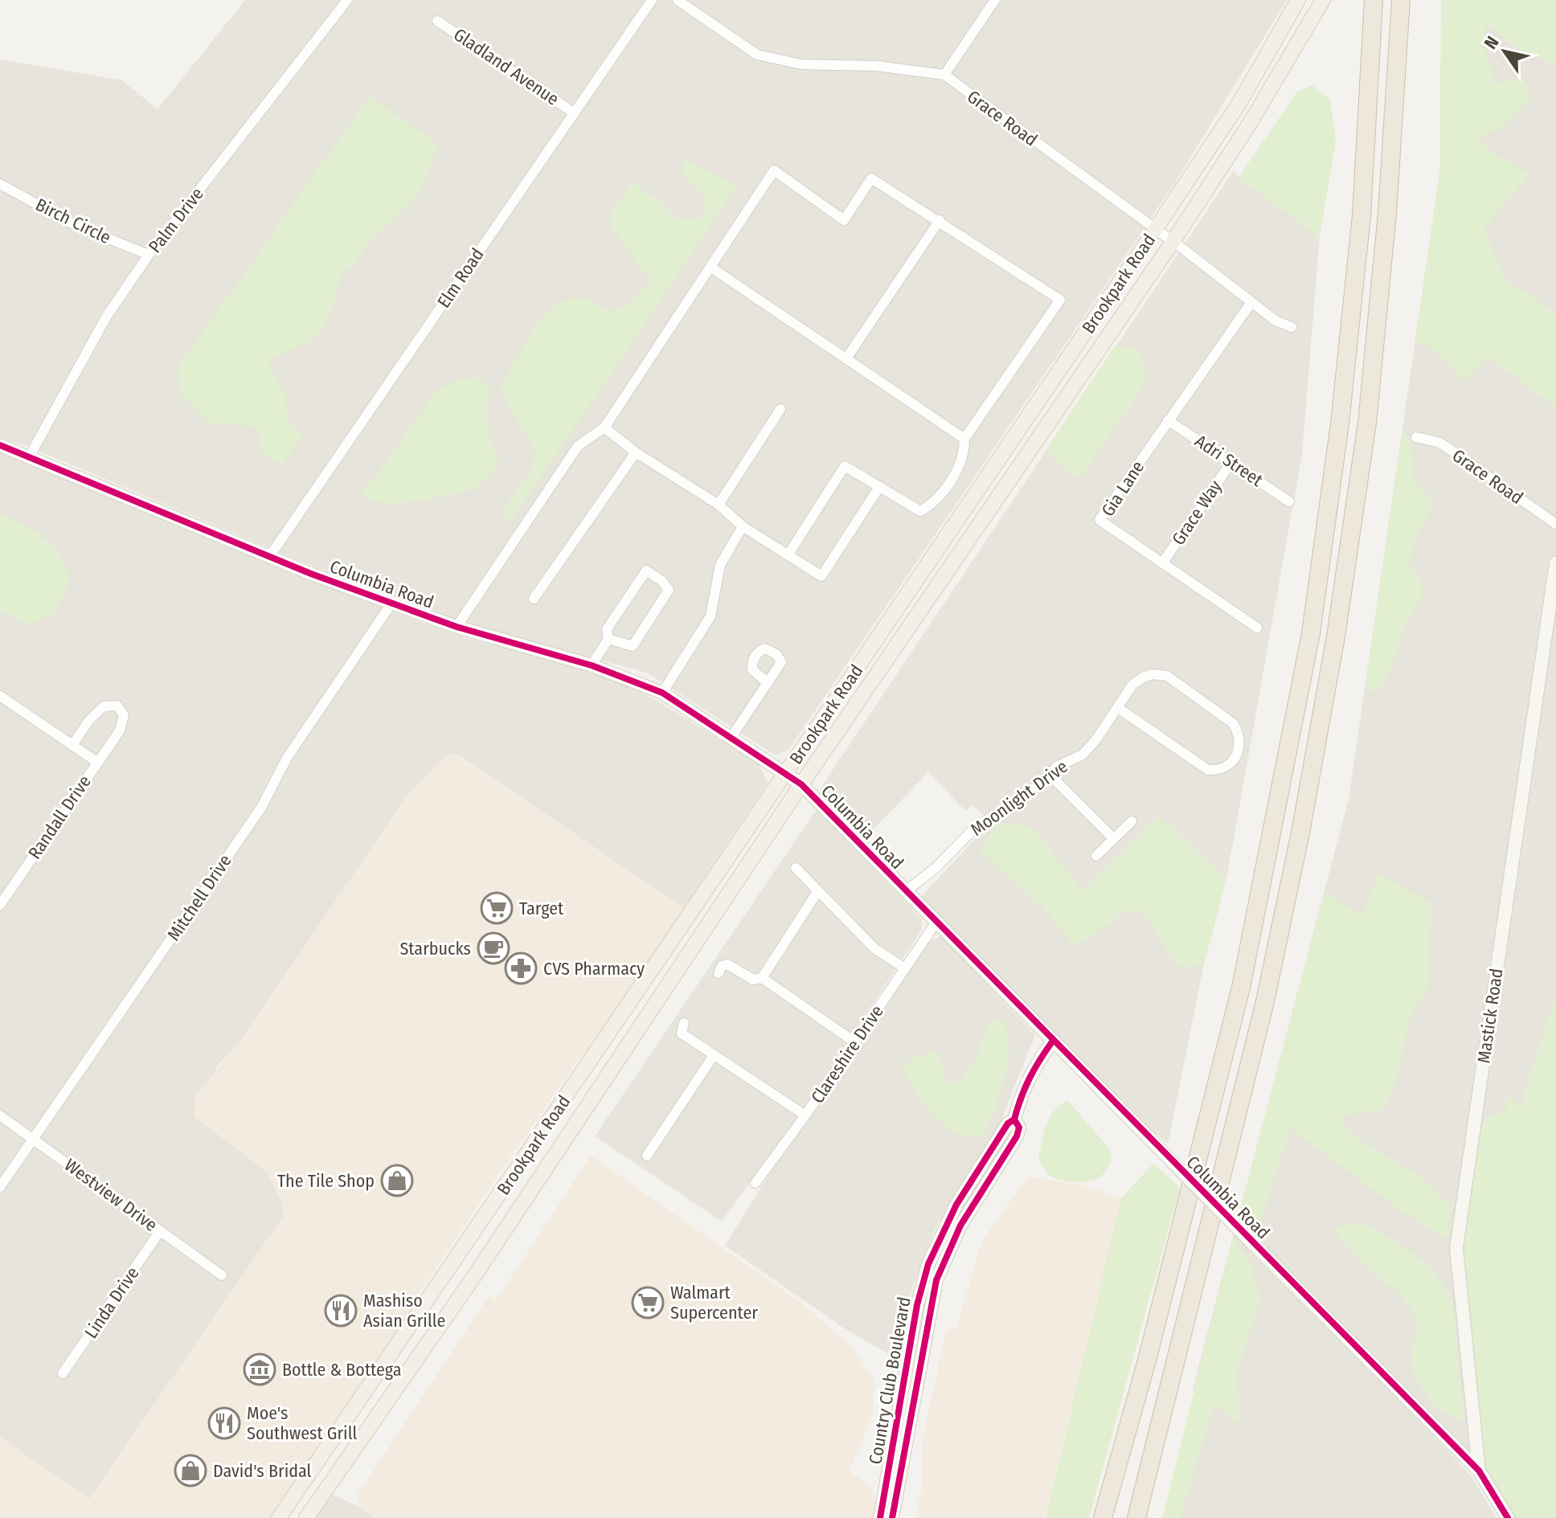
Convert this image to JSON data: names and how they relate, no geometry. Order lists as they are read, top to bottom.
{
  "streets": {
    "main road": ["Brookpark Road"],
    "street": [
      "Gladland Avenue",
      "Grace Road",
      "Palm Drive",
      "Birch Circle",
      "Elm Road",
      "Adri Street",
      "Gia Lane",
      "Grace Way",
      "Columbia Road",
      "Moonlight Drive",
      "Randall Drive",
      "Mitchell Drive",
      "Mastick Road",
      "Clareshire Drive",
      "Westview Drive",
      "Linda Drive",
      "Country Club Boulevard"
    ]
  },
  "crossings": [
    ["Gladland Avenue", "Elm Road"],
    ["Grace Road", "Brookpark Road"],
    ["Grace Road", "Gia Lane"],
    ["Palm Drive", "Birch Circle"],
    ["Palm Drive", "Columbia Road"],
    ["Elm Road", "Columbia Road"],
    ["Brookpark Road", "Columbia Road"],
    ["Adri Street", "Gia Lane"],
    ["Adri Street", "Grace Way"],
    ["Gia Lane", "Grace Way"],
    ["Columbia Road", "Moonlight Drive"],
    ["Columbia Road", "Mitchell Drive"],
    ["Columbia Road", "Mastick Road"],
    ["Columbia Road", "Clareshire Drive"],
    ["Columbia Road", "Country Club Boulevard"],
    ["Mitchell Drive", "Westview Drive"],
    ["Westview Drive", "Linda Drive"]
  ],
  "places": {
    "supermarket": ["Target", "Walmart Supercenter"],
    "cafe": ["Starbucks"],
    "pharmacy": ["CVS Pharmacy"],
    "shop": ["The Tile Shop", "David's Bridal"],
    "restaurant": ["Mashiso Asian Grille", "Moe's Southwest Grill"],
    "museum": ["Bottle & Bottega"]
  },
  "north": "top left"
}
